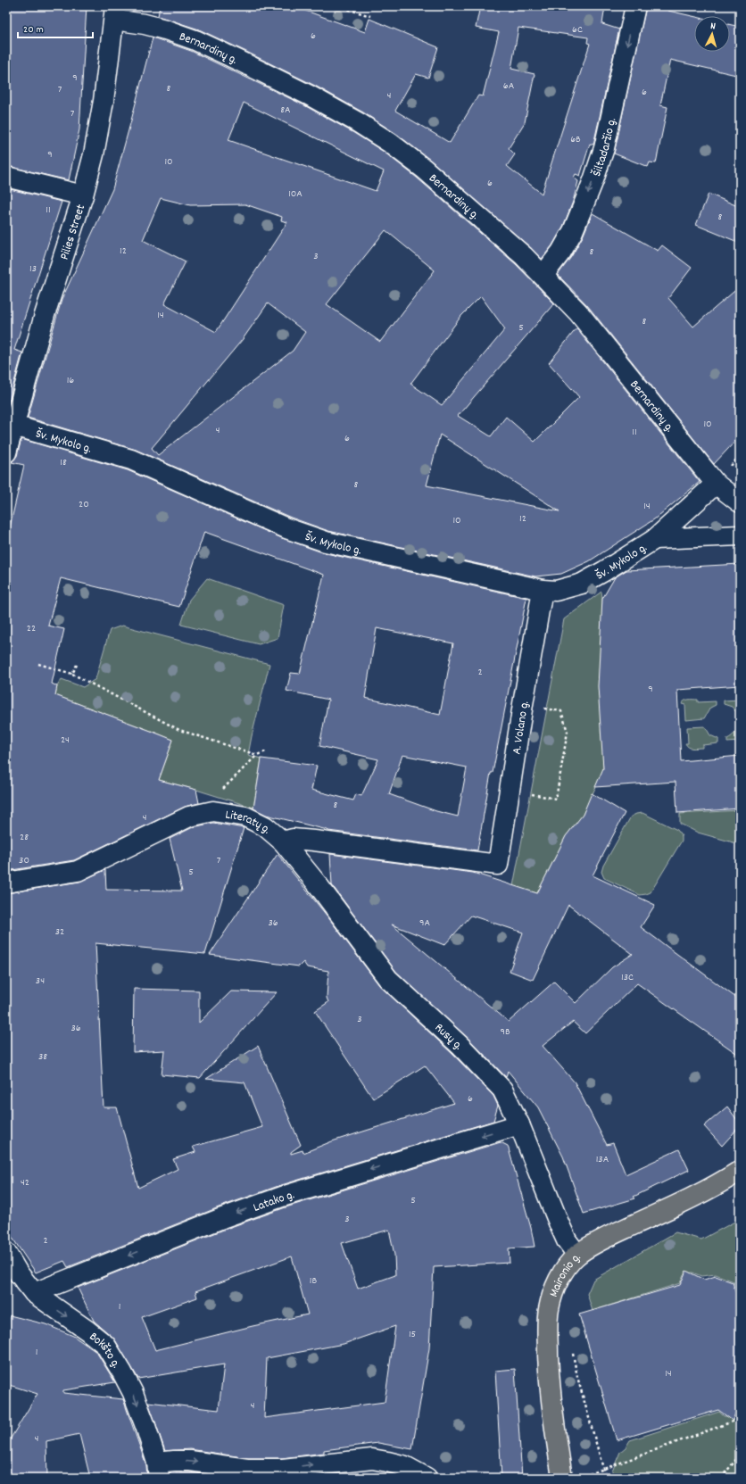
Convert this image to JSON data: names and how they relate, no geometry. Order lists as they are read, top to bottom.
{
  "streets": {
    "main road": ["Maironio g."],
    "street": [
      "Bernardinų g.",
      "Šiltadaržio g.",
      "Pilies Street",
      "Šv. Mykolo g.",
      "A. Volano g.",
      "Literatų g.",
      "Rusų g.",
      "Latako g.",
      "Bokšto g."
    ]
  },
  "crossings": [
    ["Bernardinų g.", "Šiltadaržio g."],
    ["Bernardinų g.", "Pilies Street"],
    ["Bernardinų g.", "Šv. Mykolo g."],
    ["Pilies Street", "Šv. Mykolo g."],
    ["Šv. Mykolo g.", "A. Volano g."],
    ["A. Volano g.", "Literatų g."],
    ["Literatų g.", "Rusų g."],
    ["Rusų g.", "Latako g."],
    ["Rusų g.", "Maironio g."],
    ["Latako g.", "Bokšto g."]
  ],
  "one_way": ["Šiltadaržio g.", "Latako g.", "Bokšto g."],
  "house_numbers": [
    "6C",
    "6",
    "9",
    "6A",
    "8",
    "7",
    "6",
    "4",
    "8A",
    "7",
    "6B",
    "9",
    "10",
    "6",
    "10A",
    "11",
    "8",
    "12",
    "8",
    "3",
    "13",
    "14",
    "8",
    "5",
    "16",
    "10",
    "4",
    "11",
    "6",
    "18",
    "8",
    "20",
    "14",
    "12",
    "10",
    "22",
    "2",
    "9",
    "24",
    "8",
    "4",
    "28",
    "30",
    "7",
    "5",
    "36",
    "9A",
    "32",
    "13C",
    "34",
    "3",
    "36",
    "9B",
    "38",
    "6",
    "13A",
    "42",
    "5",
    "3",
    "2",
    "1B",
    "1",
    "15",
    "1",
    "14",
    "4",
    "4"
  ],
  "scale_bar": "20 m",
  "north": "top"
}
